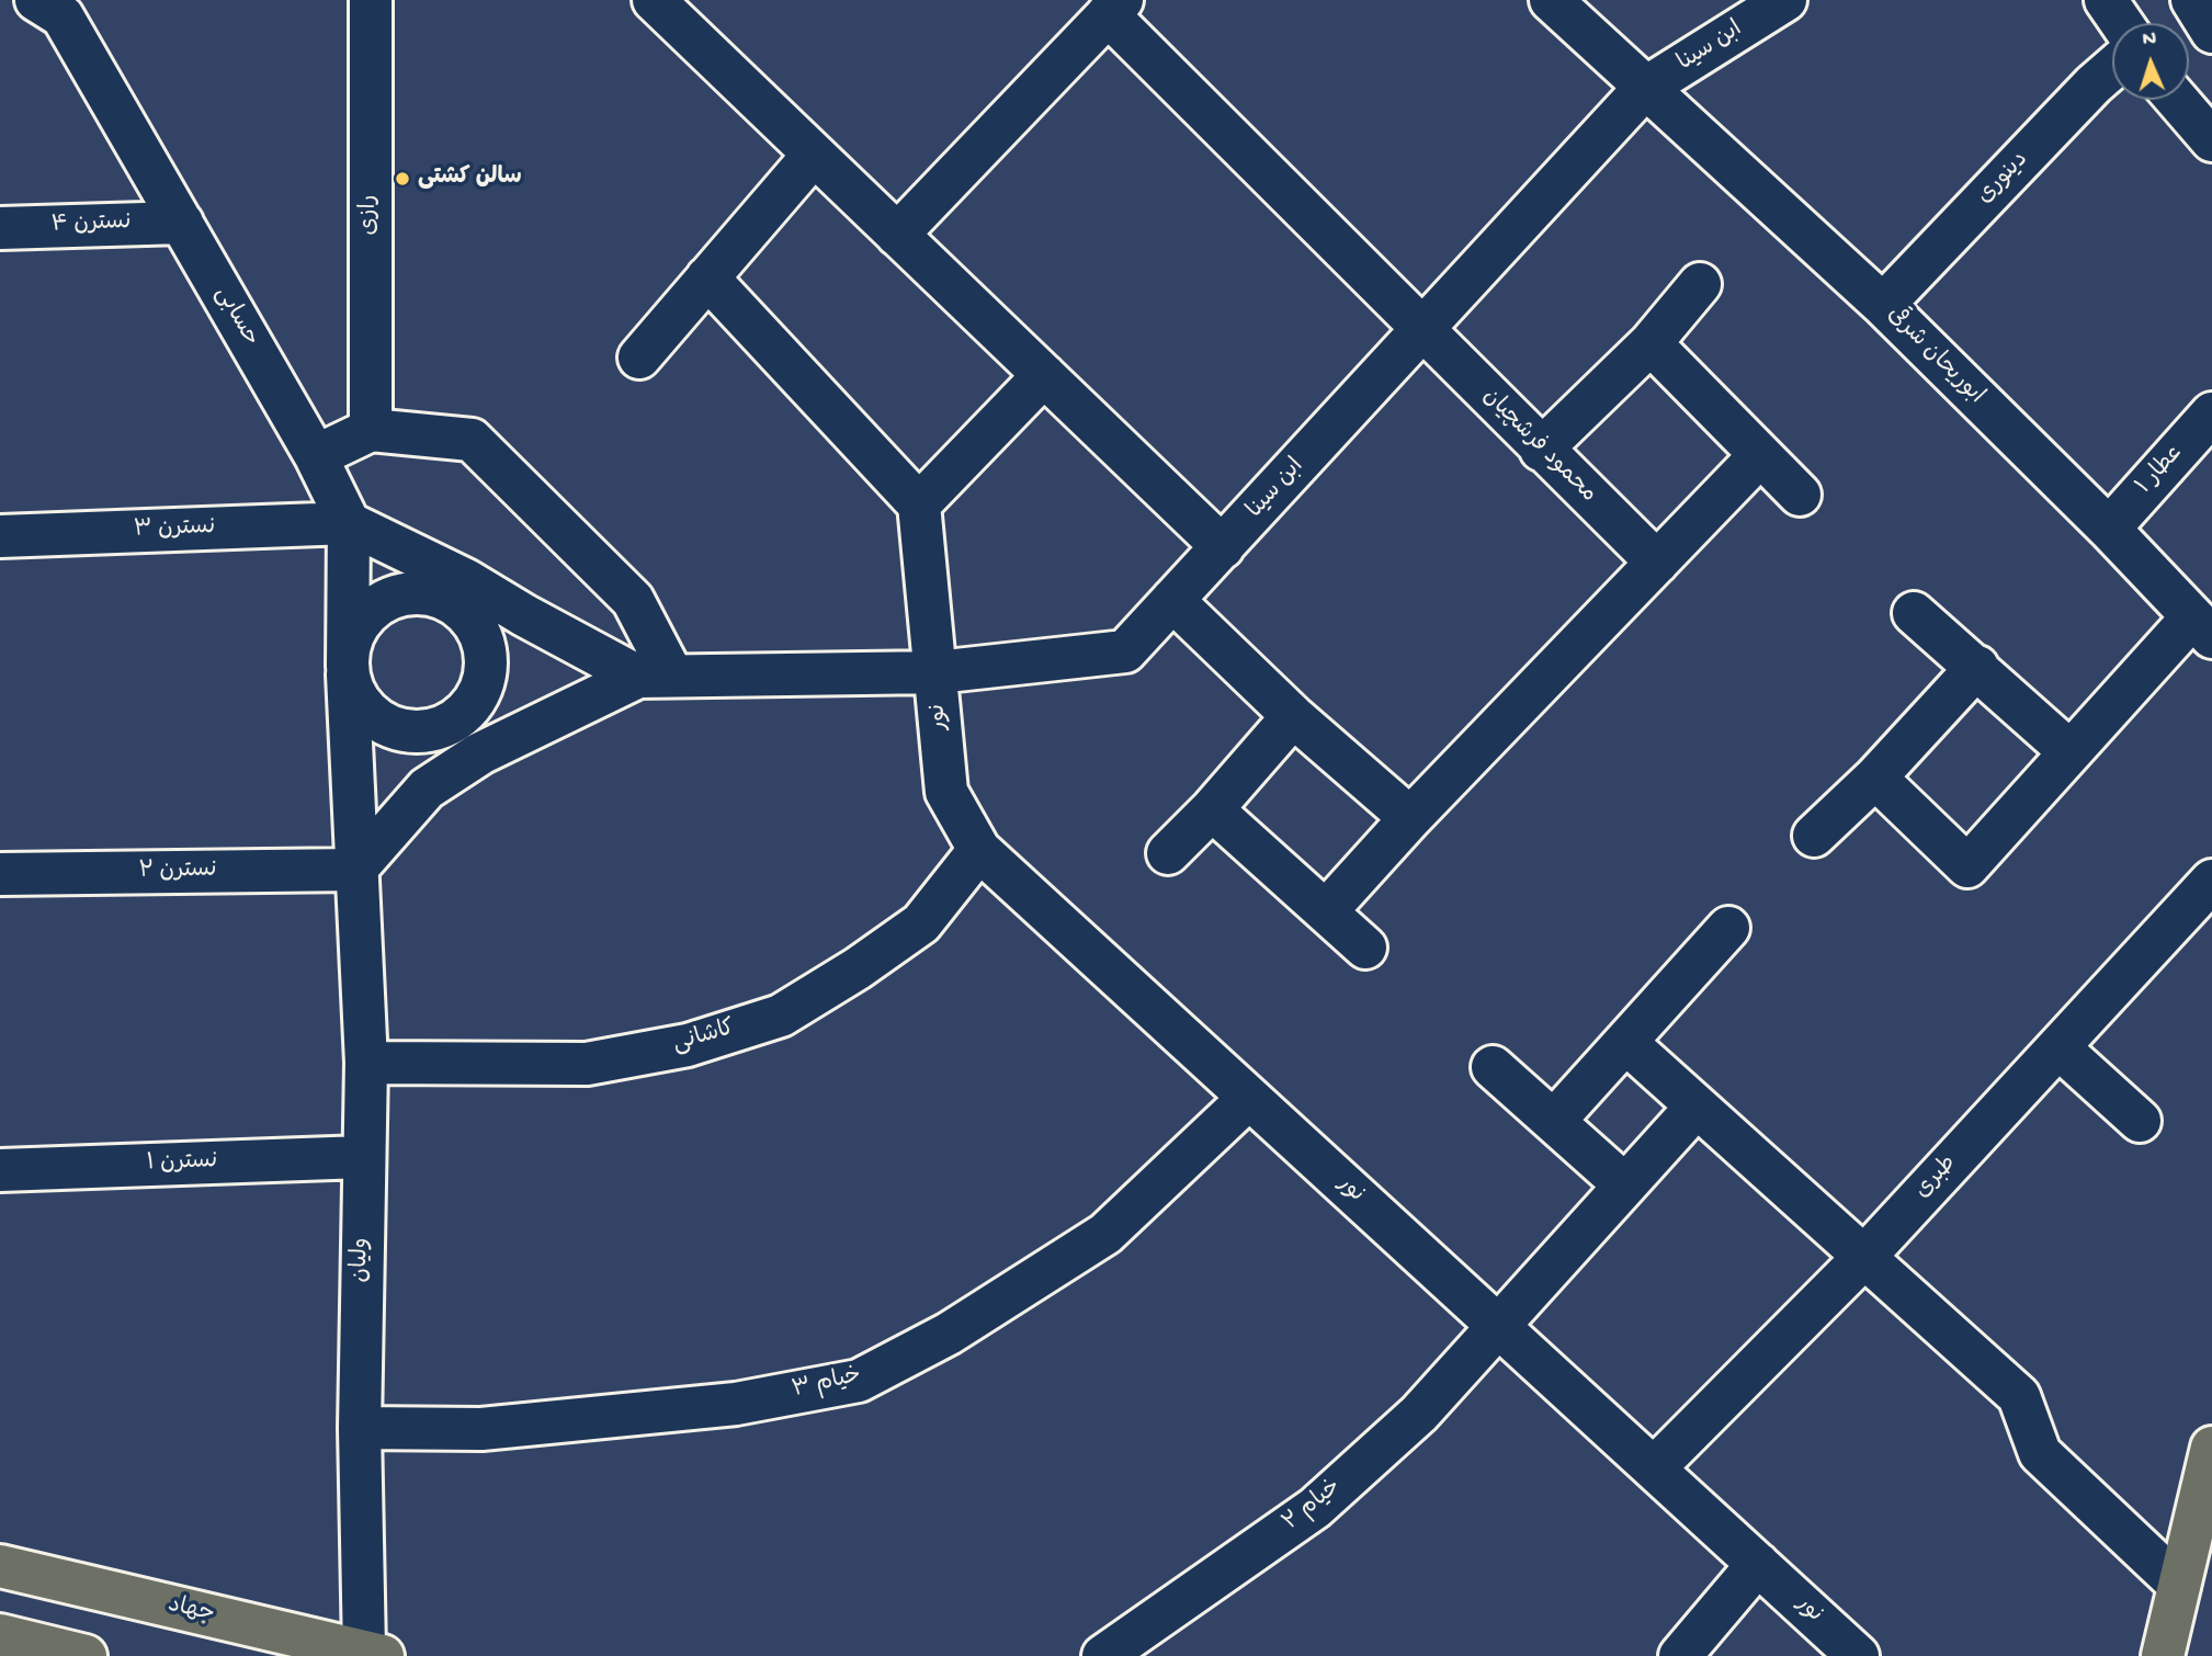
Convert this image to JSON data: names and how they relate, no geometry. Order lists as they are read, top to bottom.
{
  "streets": {
    "main road": ["جهاد"],
    "street": [
      "ابن سینا",
      "دینوری",
      "رازی",
      "نسترن ۴",
      "حسابی",
      "ابوریحان شرقی",
      "محمود فرشچیان",
      "عطار ۱",
      "نسترن ۳",
      "نور",
      "نسترن ۲",
      "کاشانی",
      "نسترن ۱",
      "طبری",
      "ولیان",
      "خیام ۳",
      "خیام ۲"
    ]
  },
  "crossings": [
    ["ابن سینا", "ابوریحان شرقی"],
    ["ابن سینا", "محمود فرشچیان"],
    ["ابن سینا", "نور"],
    ["دینوری", "ابوریحان شرقی"],
    ["نسترن ۴", "حسابی"],
    ["حسابی", "نسترن ۳"],
    ["حسابی", "ولیان"],
    ["ابوریحان شرقی", "عطار ۱"],
    ["نور", "کاشانی"],
    ["نور", "طبری"],
    ["نور", "خیام ۳"],
    ["نور", "خیام ۲"],
    ["نسترن ۲", "ولیان"],
    ["کاشانی", "ولیان"],
    ["نسترن ۱", "ولیان"],
    ["ولیان", "خیام ۳"],
    ["ولیان", "جهاد"]
  ],
  "places": ["سالن کشتی"],
  "north": "top"
}
